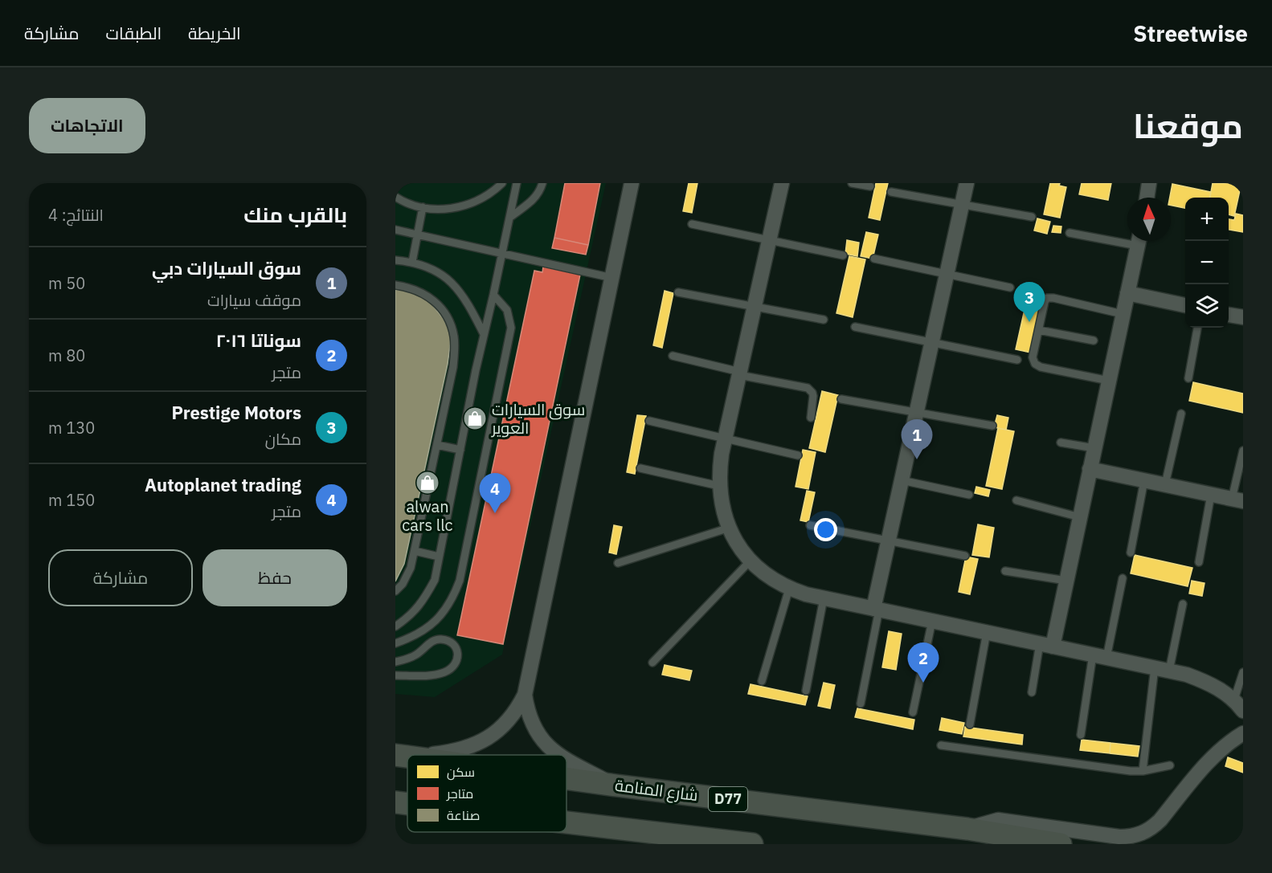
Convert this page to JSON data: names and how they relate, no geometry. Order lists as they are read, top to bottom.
{
  "streets": {
    "main road": ["شارع المنامة", "D77"]
  },
  "places": {
    "shop": ["سوق السيارات العوير", "alwan cars llc"]
  },
  "legend": ["سكن", "متاجر", "صناعة"],
  "north": "top",
  "page": {
    "header": "Streetwise",
    "nav": ["الخريطة", "الطبقات", "مشاركة"],
    "title": "موقعنا",
    "buttons": [
      "الاتجاهات",
      ["حفظ", "مشاركة"]
    ],
    "heading": ["بالقرب منك", "النتائج: 4"],
    "map_buttons": ["+", "−"],
    "list": [
      {
        "mark": "1",
        "name": "سوق السيارات دبي",
        "note": "موقف سيارات",
        "value": "50 m"
      },
      {
        "mark": "2",
        "name": "سوناتا ٢٠١٦",
        "note": "متجر",
        "value": "80 m"
      },
      {
        "mark": "3",
        "name": "Prestige Motors",
        "note": "مكان",
        "value": "130 m"
      },
      {
        "mark": "4",
        "name": "Autoplanet trading",
        "note": "متجر",
        "value": "150 m"
      }
    ],
    "pins": [
      "3",
      "1",
      "4",
      "2"
    ]
  }
}
